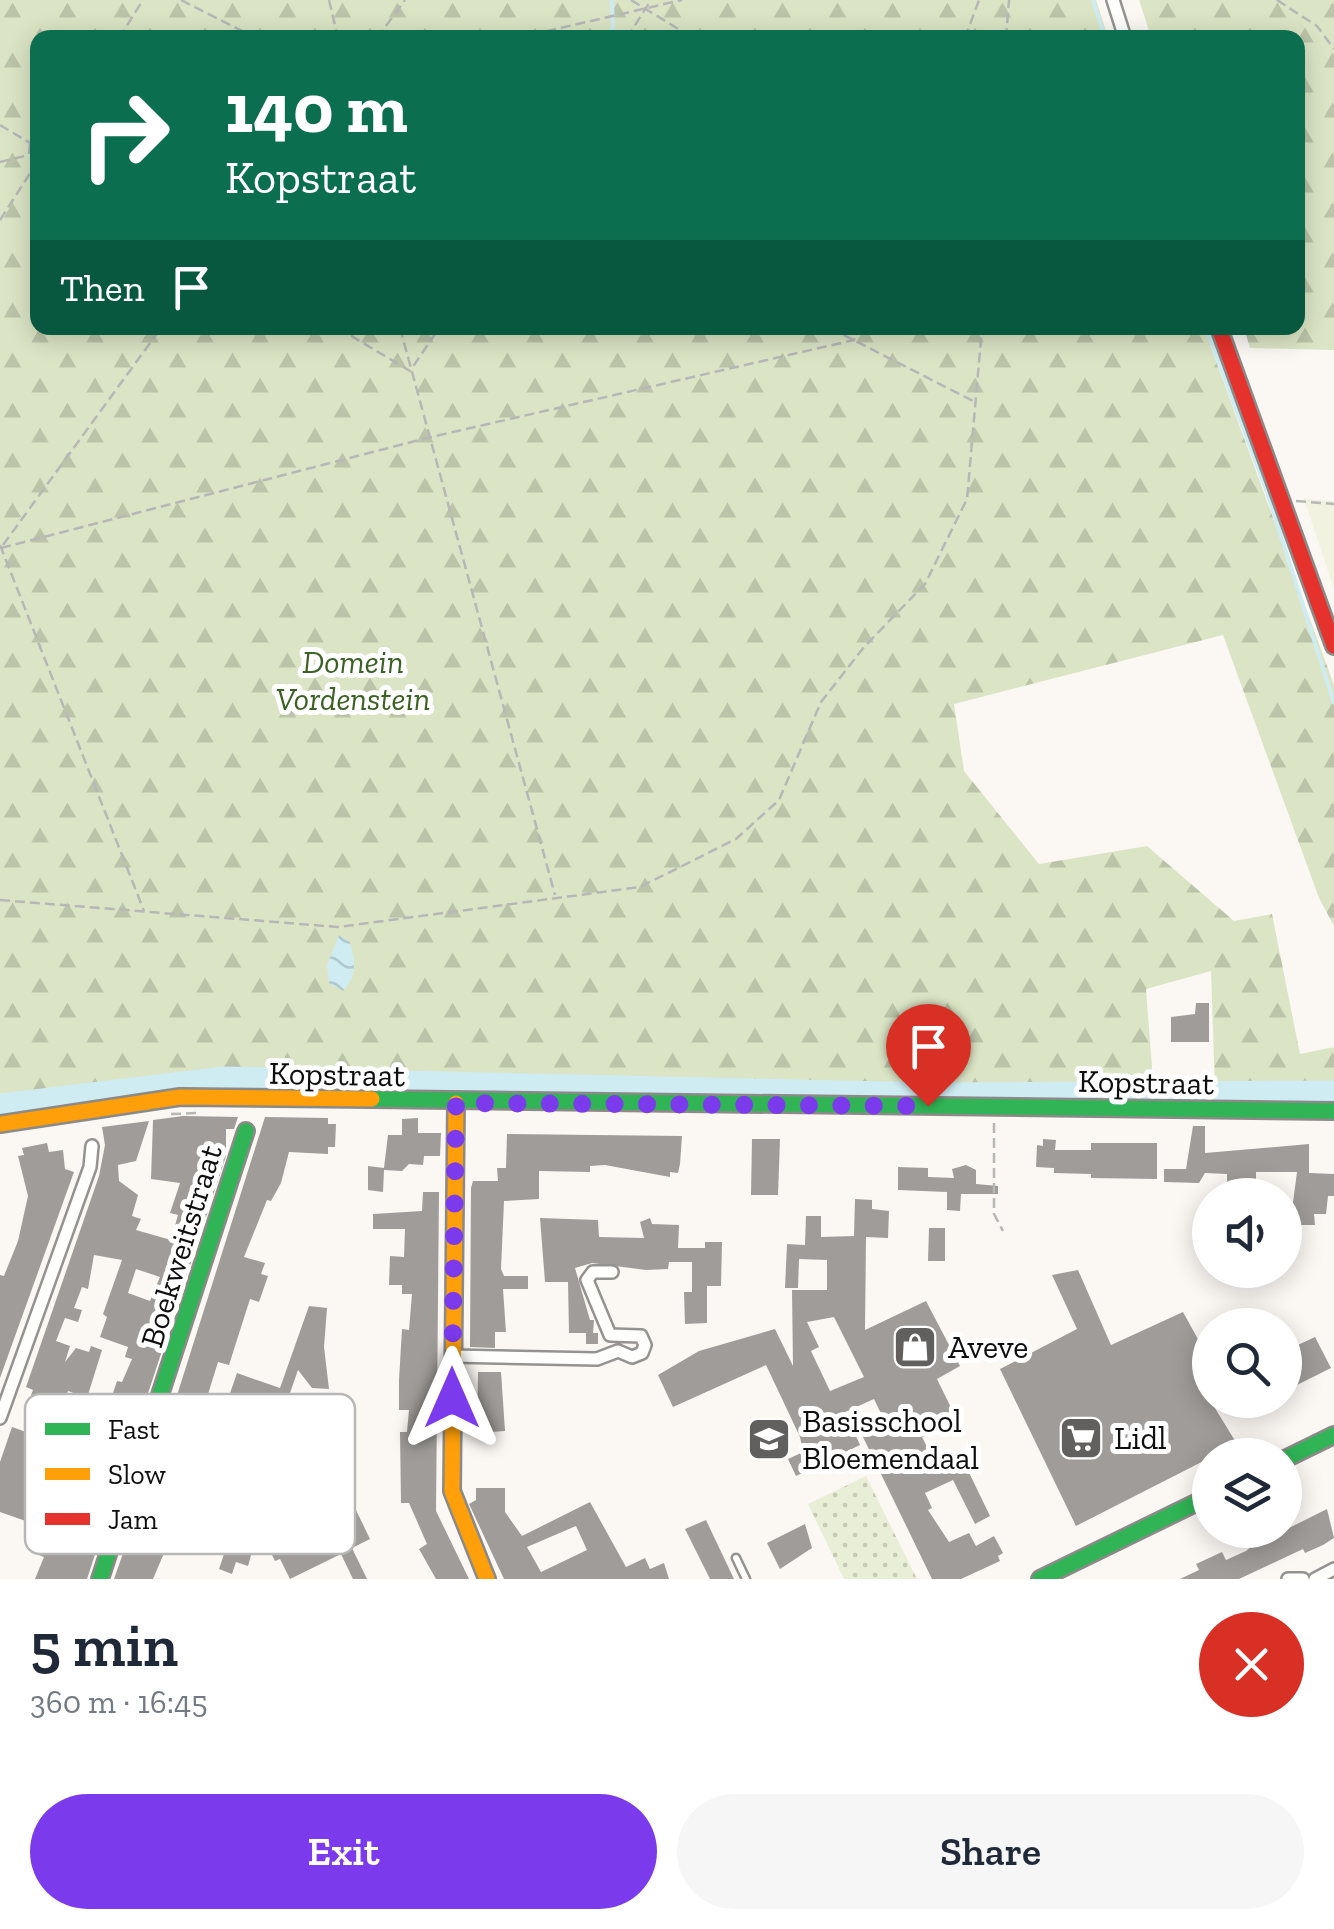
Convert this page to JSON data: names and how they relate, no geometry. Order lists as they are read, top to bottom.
{
  "streets": {
    "street": ["Kopstraat", "Boekweitstraat"]
  },
  "parks": ["Domein Vordenstein"],
  "places": {
    "shop": ["Aveve"],
    "supermarket": ["Lidl"],
    "school or university": ["Basisschool Bloemendaal"]
  },
  "legend": ["Fast", "Slow", "Jam"],
  "page": {
    "turn": ["140 m", "Kopstraat"],
    "then": "Then",
    "heading": ["5 min", "360 m · 16:45"],
    "buttons": ["Exit", "Share"]
  }
}
